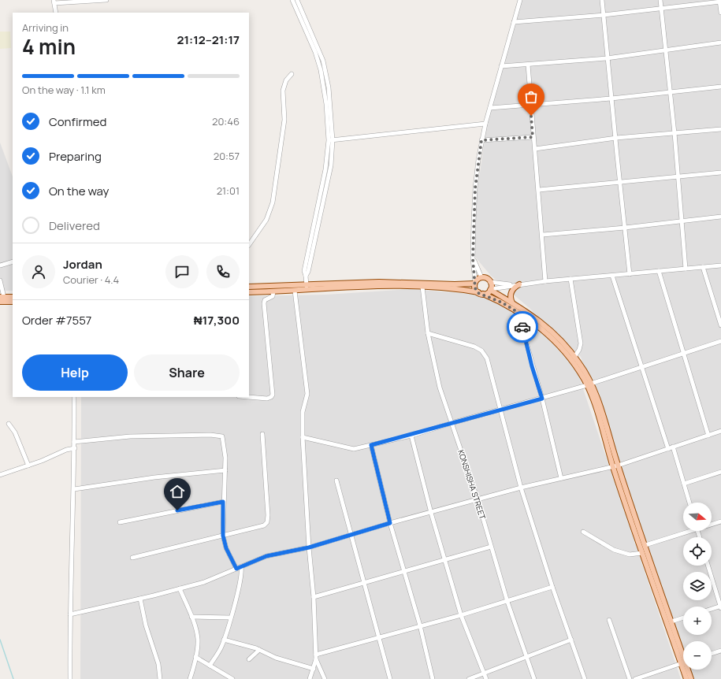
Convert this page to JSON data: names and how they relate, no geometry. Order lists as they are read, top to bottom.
{
  "streets": {
    "street": ["KONSHISHA STREET"]
  },
  "north": "right",
  "page": {
    "heading": ["4 min", "Arriving in", "21:12–21:17"],
    "panel": [
      "Jordan",
      "Courier · 4.4",
      "Order #7557",
      "₦17,300"
    ],
    "bar": "On the way · 1.1 km",
    "list": [
      ["Confirmed", "20:46"],
      ["Preparing", "20:57"],
      ["On the way", "21:01"],
      "Delivered"
    ],
    "buttons": ["Help", "Share"],
    "map_buttons": ["+", "−"]
  }
}
